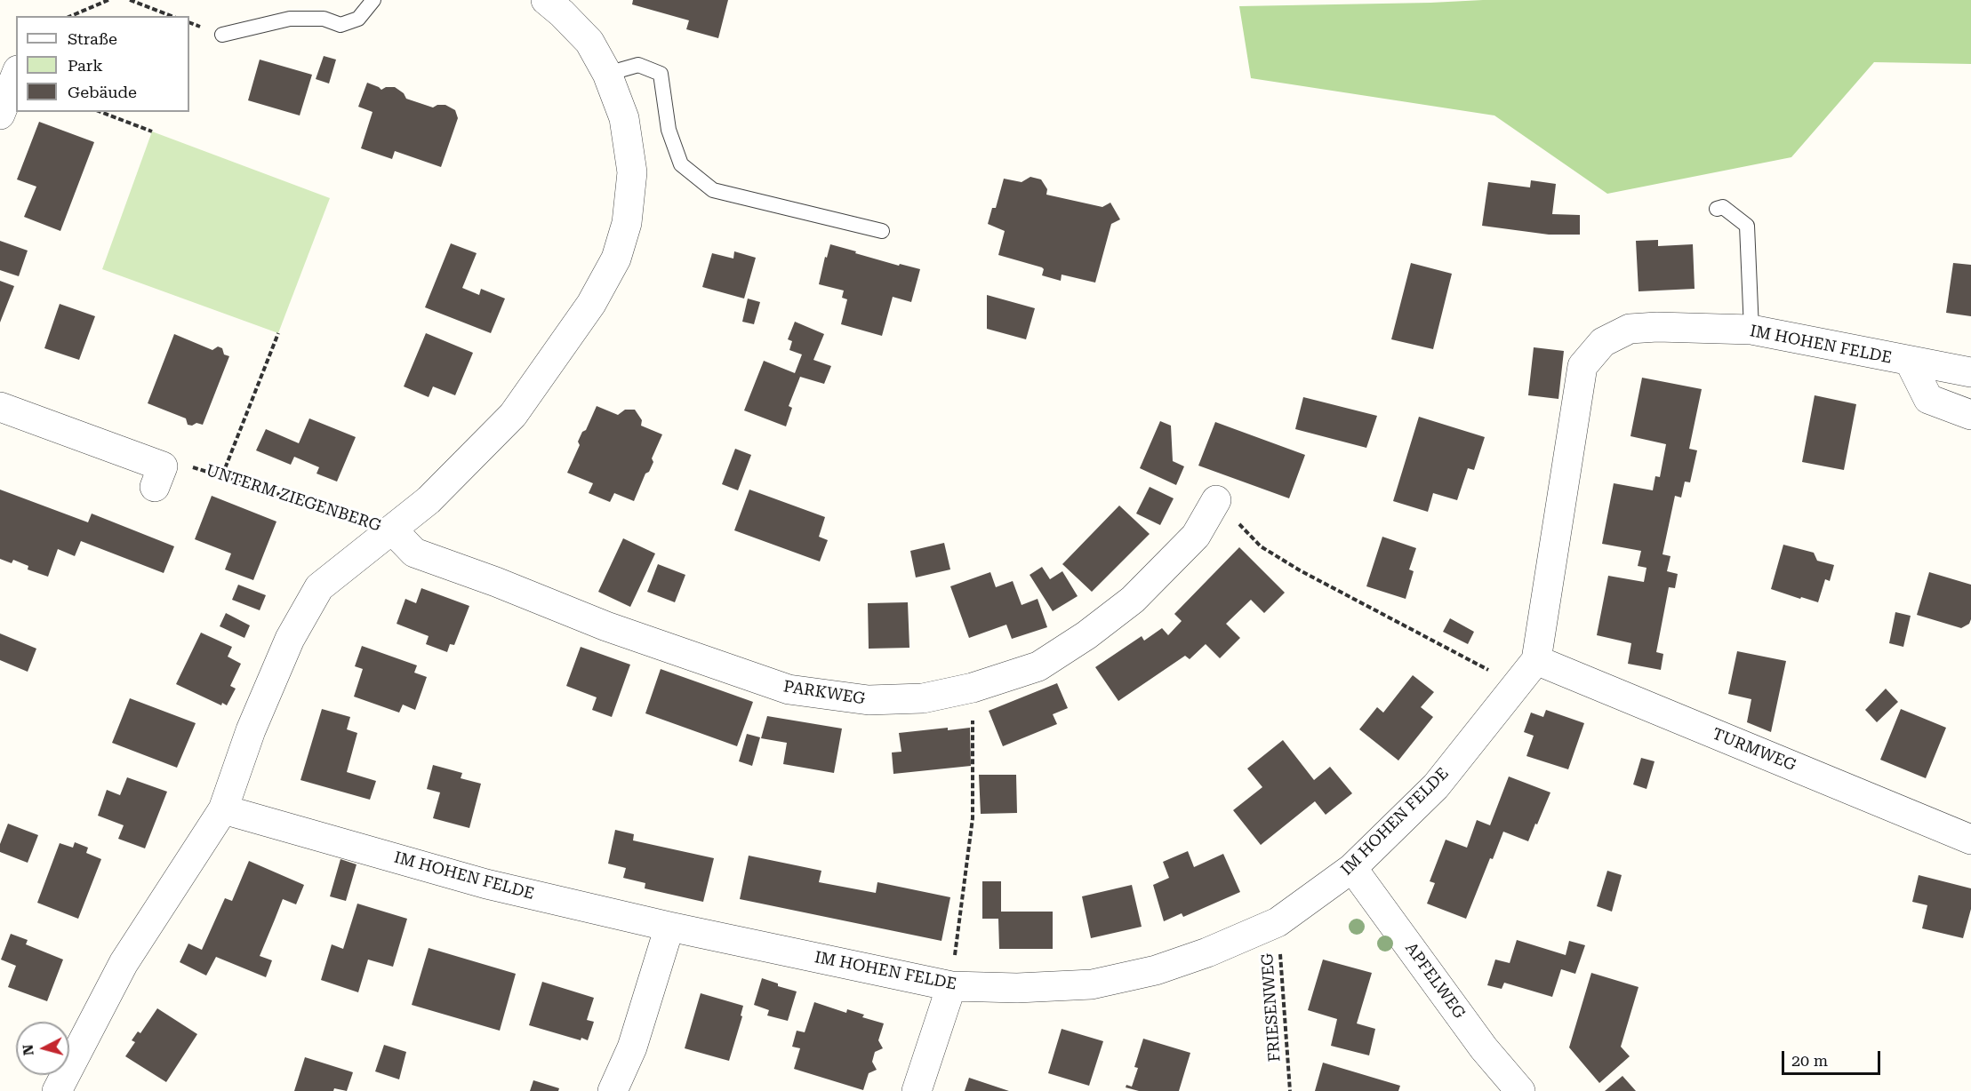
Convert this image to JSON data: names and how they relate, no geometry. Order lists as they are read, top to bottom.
{
  "streets": {
    "street": [
      "IM HOHEN FELDE",
      "PARKWEG",
      "TURMWEG",
      "APFELWEG"
    ],
    "path": ["UNTERM ZIEGENBERG", "FRIESENWEG"]
  },
  "crossings": [
    ["IM HOHEN FELDE", "TURMWEG"],
    ["IM HOHEN FELDE", "APFELWEG"],
    ["IM HOHEN FELDE", "FRIESENWEG"],
    ["UNTERM ZIEGENBERG", "PARKWEG"]
  ],
  "legend": ["Straße", "Park", "Gebäude"],
  "scale_bar": "20 m",
  "north": "left"
}
